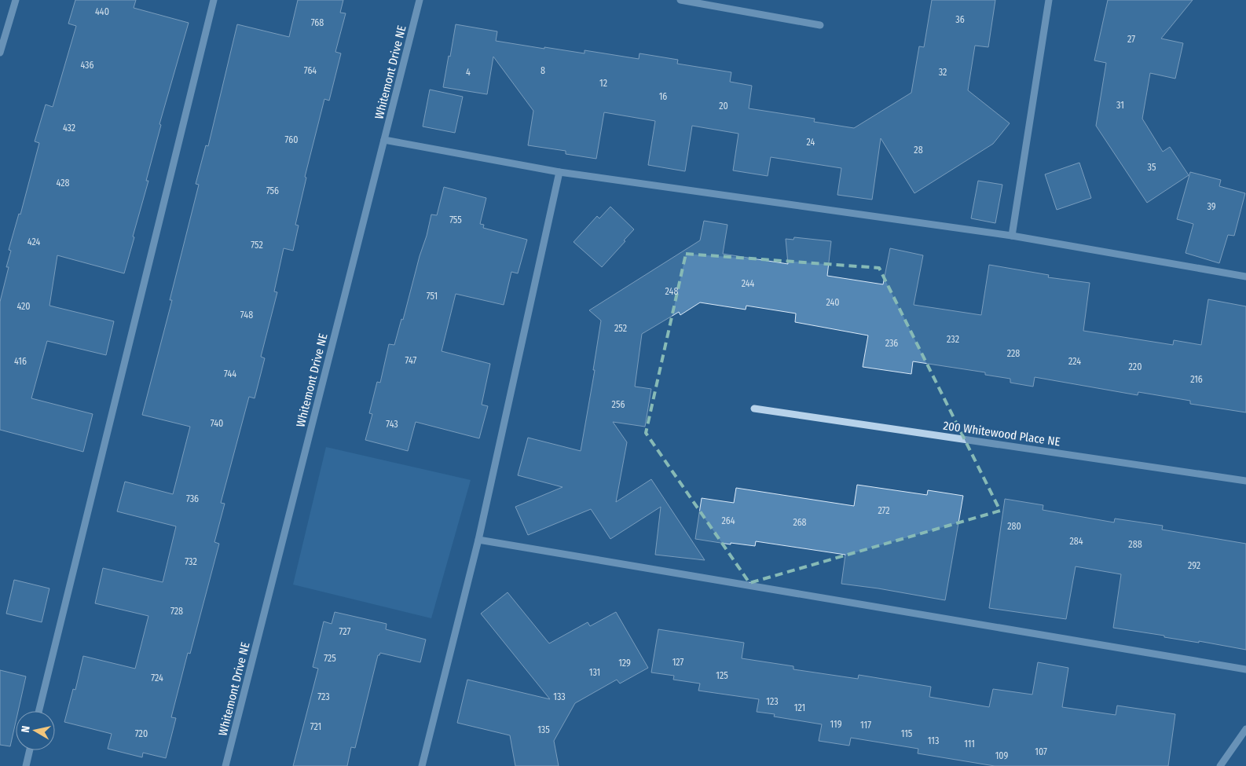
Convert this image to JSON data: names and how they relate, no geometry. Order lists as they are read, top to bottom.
{
  "streets": {
    "street": ["Whitemont Drive NE", "200 Whitewood Place NE"]
  },
  "house_numbers": [
    "440",
    "36",
    "768",
    "27",
    "436",
    "764",
    "8",
    "4",
    "32",
    "12",
    "16",
    "31",
    "20",
    "432",
    "760",
    "24",
    "28",
    "35",
    "428",
    "756",
    "39",
    "755",
    "424",
    "752",
    "244",
    "248",
    "751",
    "240",
    "420",
    "748",
    "252",
    "232",
    "236",
    "228",
    "747",
    "416",
    "224",
    "220",
    "744",
    "216",
    "256",
    "740",
    "743",
    "736",
    "272",
    "264",
    "268",
    "280",
    "284",
    "288",
    "732",
    "292",
    "728",
    "727",
    "725",
    "127",
    "129",
    "131",
    "125",
    "724",
    "723",
    "133",
    "123",
    "121",
    "119",
    "117",
    "721",
    "135",
    "720",
    "115",
    "113",
    "111",
    "107",
    "109"
  ],
  "north": "left"
}
